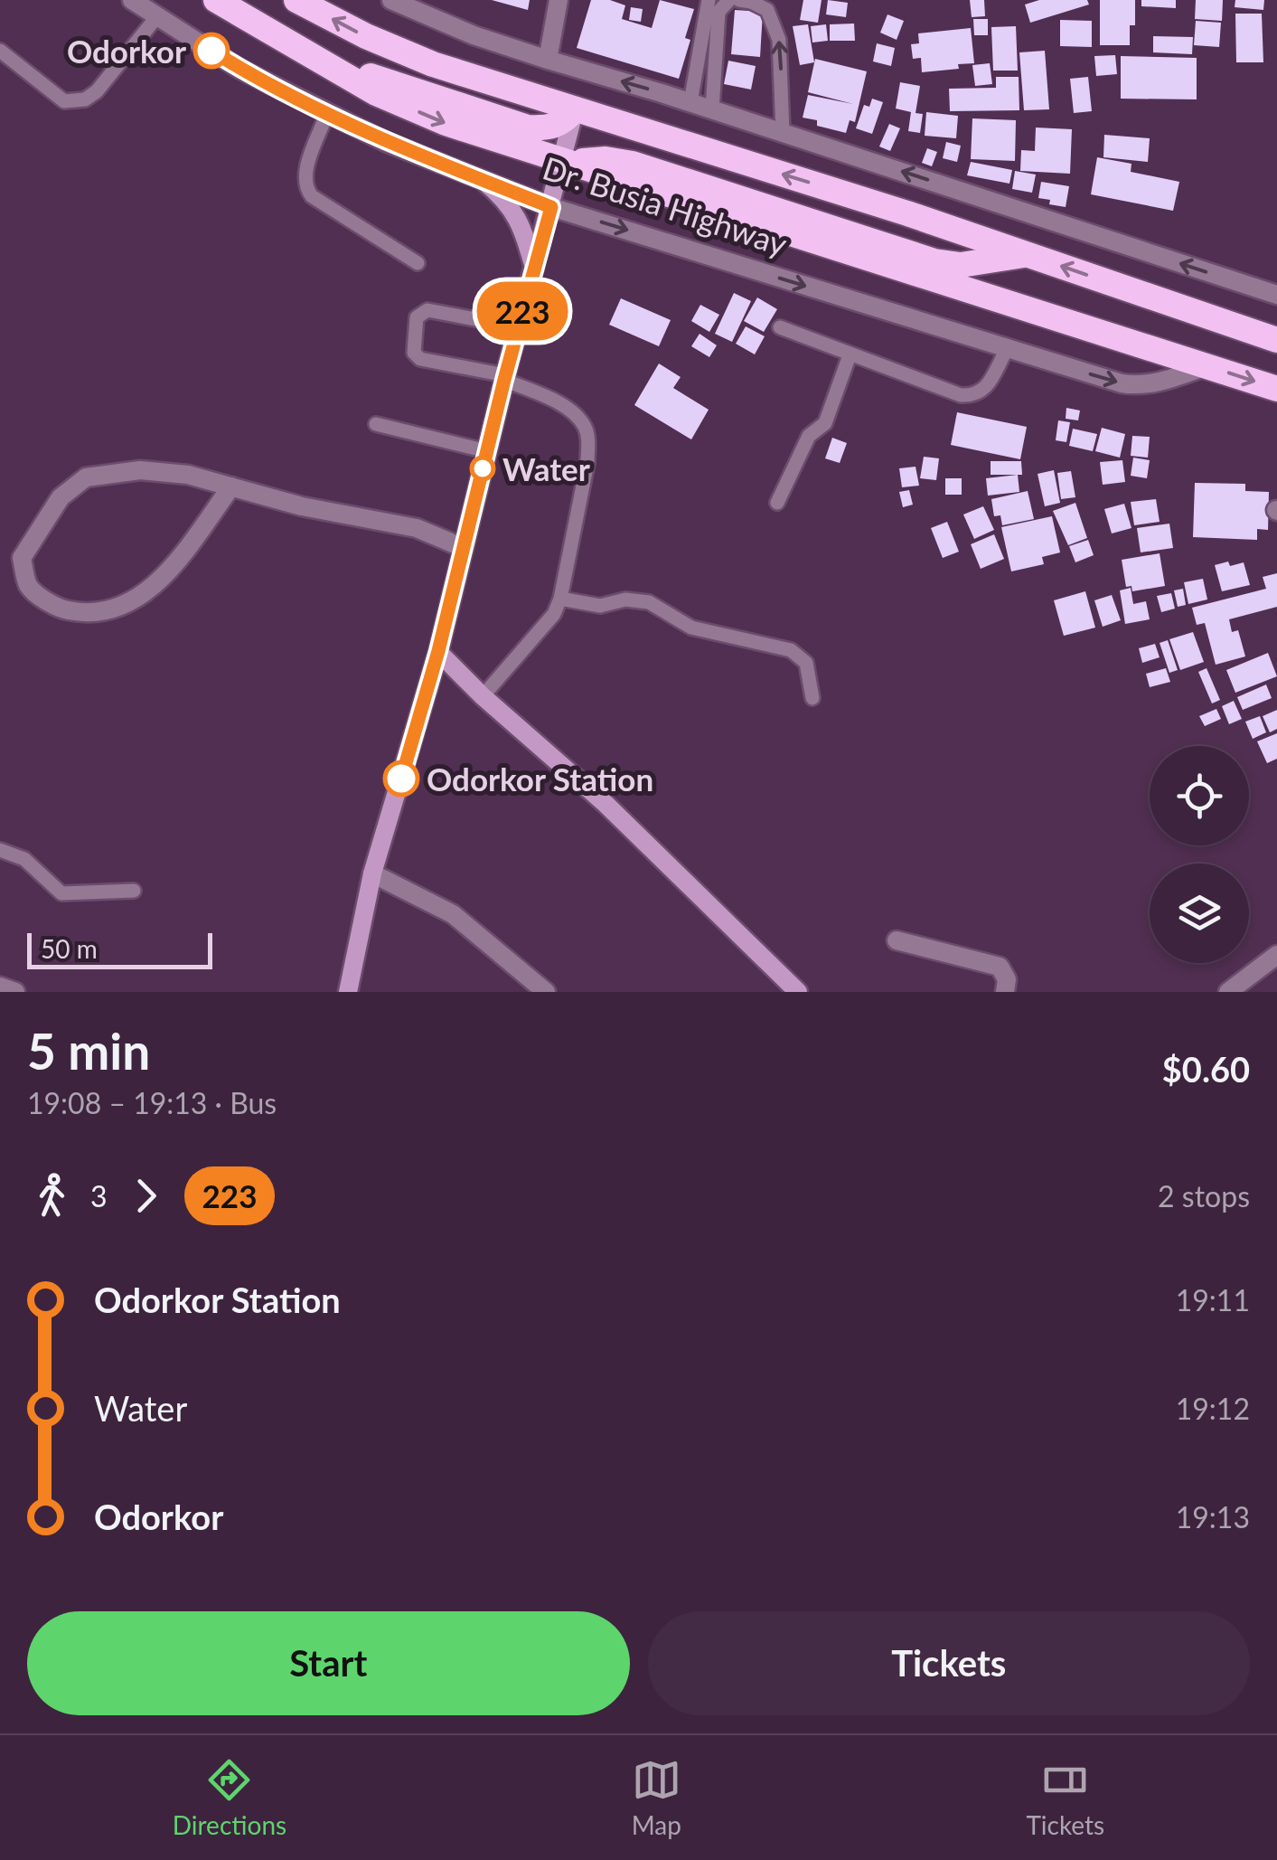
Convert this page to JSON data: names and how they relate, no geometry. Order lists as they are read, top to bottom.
{
  "streets": {
    "highway": ["Dr. Busia Highway"]
  },
  "places": ["Odorkor", "Water", "Odorkor Station"],
  "lines": ["bus line 223"],
  "scale_bar": "50 m",
  "page": {
    "on_map": "223",
    "scale": "50 m",
    "heading": ["5 min", "19:08 – 19:13 · Bus", "$0.60"],
    "legs": ["3", "223", "2 stops"],
    "list": [
      {
        "name": "Odorkor Station",
        "value": "19:11"
      },
      {
        "name": "Water",
        "value": "19:12"
      },
      {
        "name": "Odorkor",
        "value": "19:13"
      }
    ],
    "buttons": ["Start", "Tickets"],
    "tabs": ["Directions", "Map", "Tickets"]
  }
}
